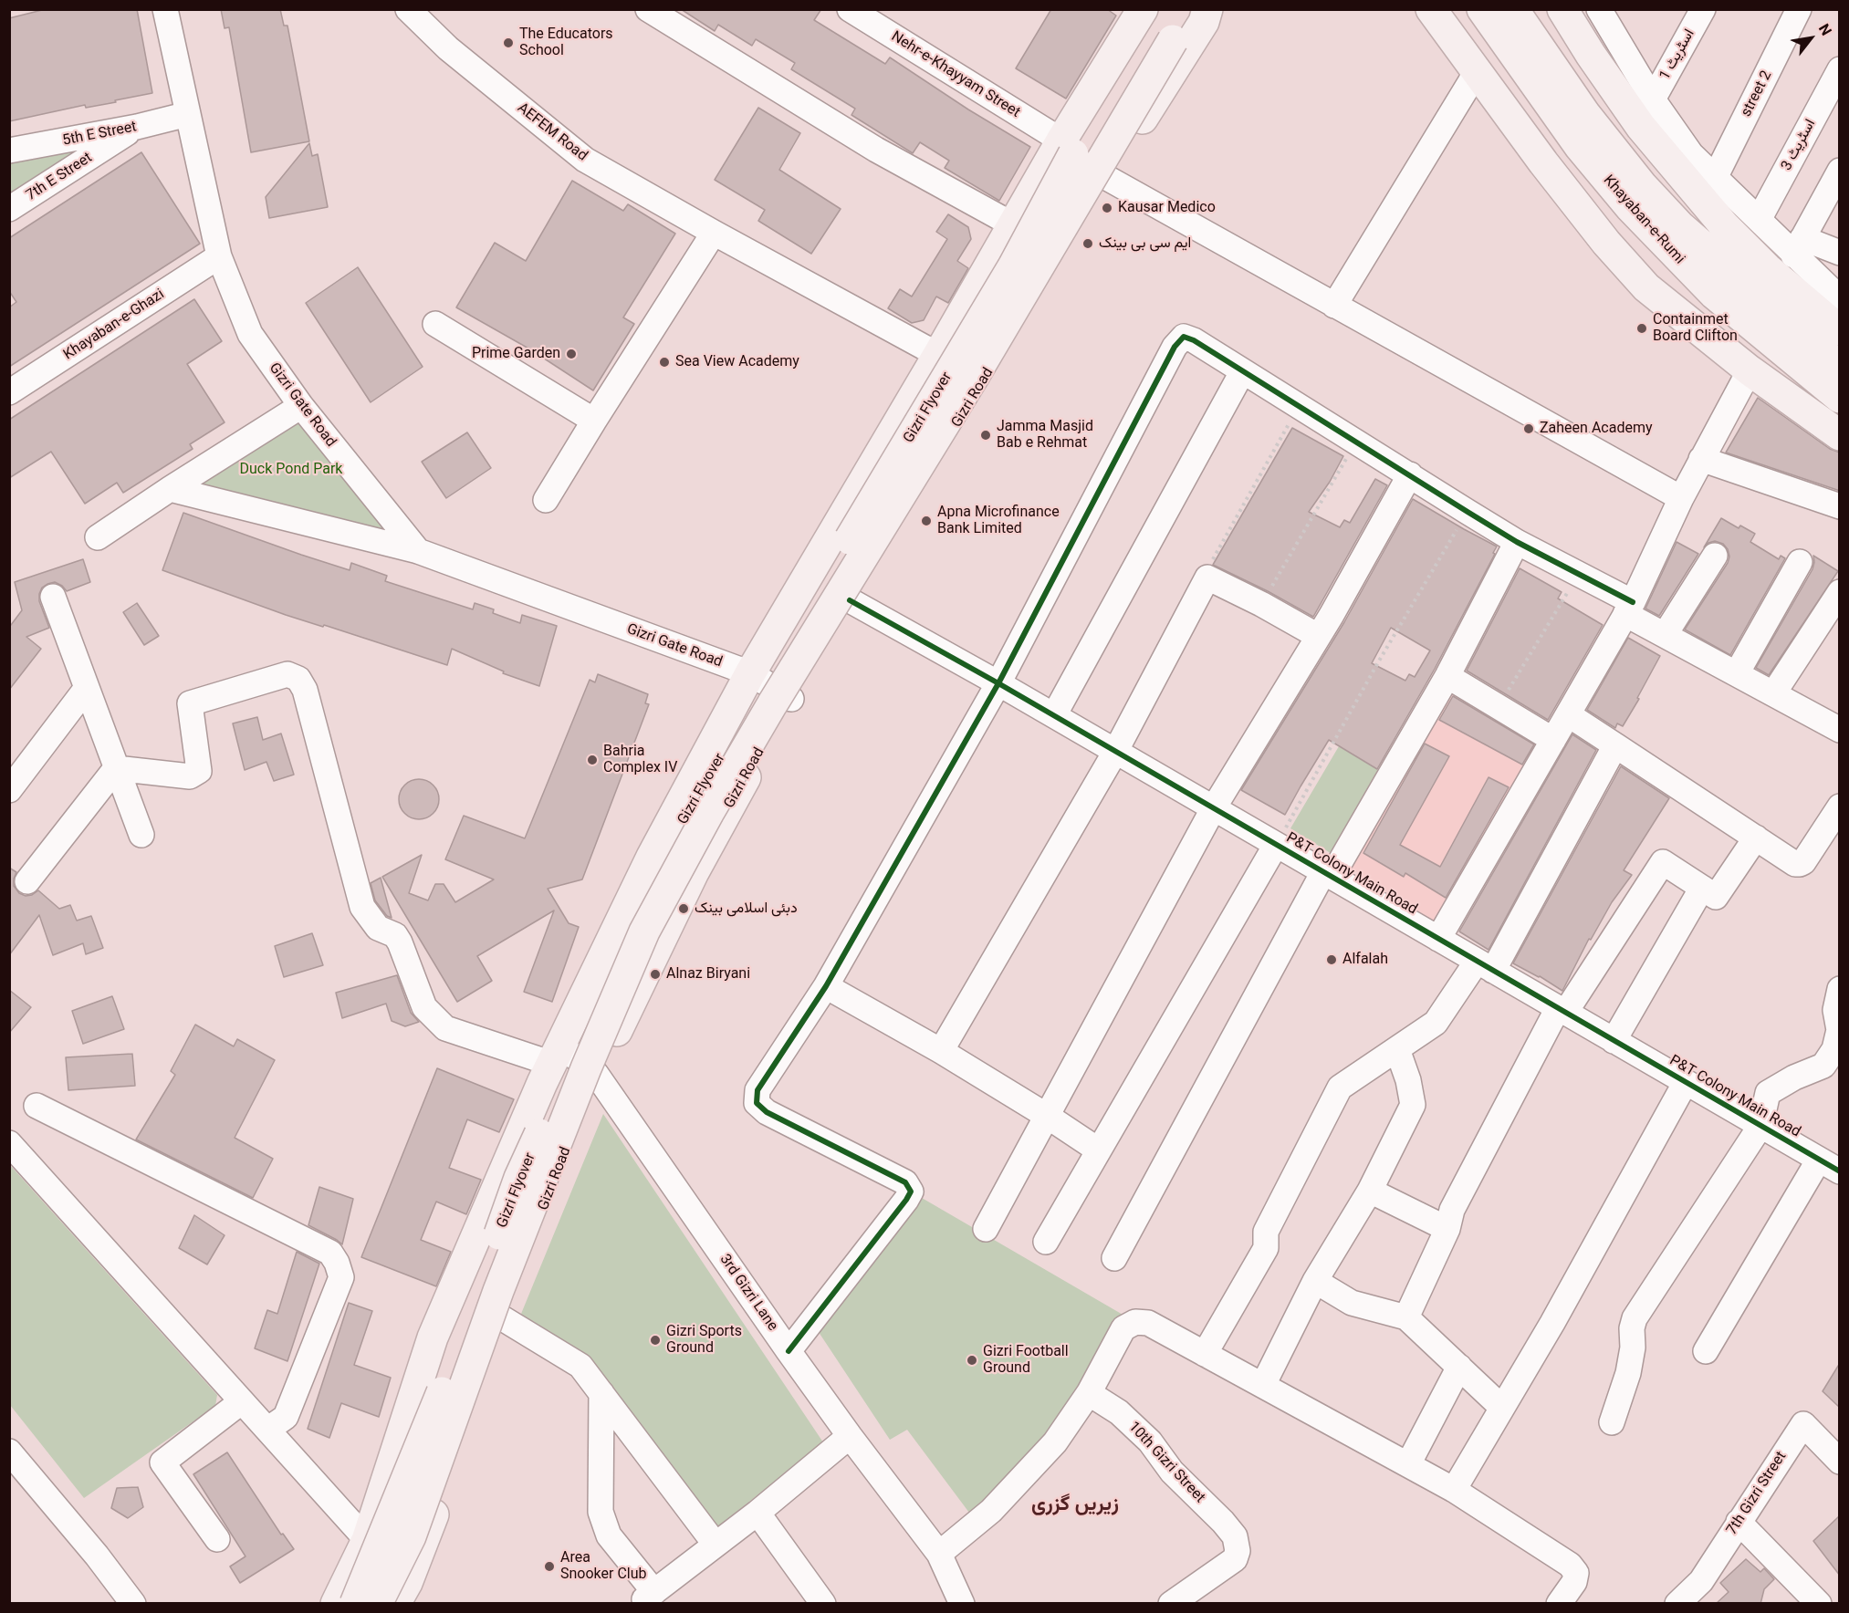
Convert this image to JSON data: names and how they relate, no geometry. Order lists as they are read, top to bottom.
{
  "streets": {
    "main road": ["Khayaban-e-Rumi", "Gizri Road", "Gizri Flyover"],
    "street": [
      "اسٹریٹ 1",
      "Nehr-e-Khayyam Street",
      "street 2",
      "AEFEM Road",
      "5th E Street",
      "اسٹریٹ 3",
      "7th E Street",
      "Khayaban-e-Ghazi",
      "Gizri Gate Road",
      "P&T Colony Main Road",
      "3rd Gizri Lane",
      "10th Gizri Street",
      "7th Gizri Street"
    ]
  },
  "crossings": [
    ["5th E Street", "7th E Street"],
    ["5th E Street", "Gizri Gate Road"],
    ["Khayaban-e-Ghazi", "Gizri Gate Road"],
    ["Gizri Road", "Gizri Gate Road"],
    ["Gizri Road", "P&T Colony Main Road"],
    ["Gizri Road", "3rd Gizri Lane"]
  ],
  "districts": ["زیریں گزری"],
  "parks": ["Duck Pond Park"],
  "places": [
    "The Educators School",
    "Kausar Medico",
    "ایم سی بی بینک",
    "Containmet Board Clifton",
    "Prime Garden",
    "Sea View Academy",
    "Zaheen Academy",
    "Jamma Masjid Bab e Rehmat",
    "Apna Microfinance Bank Limited",
    "Bahria Complex IV",
    "دبئی اسلامی بینک",
    "Alfalah",
    "Alnaz Biryani",
    "Gizri Sports Ground",
    "Gizri Football Ground",
    "Area Snooker Club"
  ],
  "north": "top right"
}
